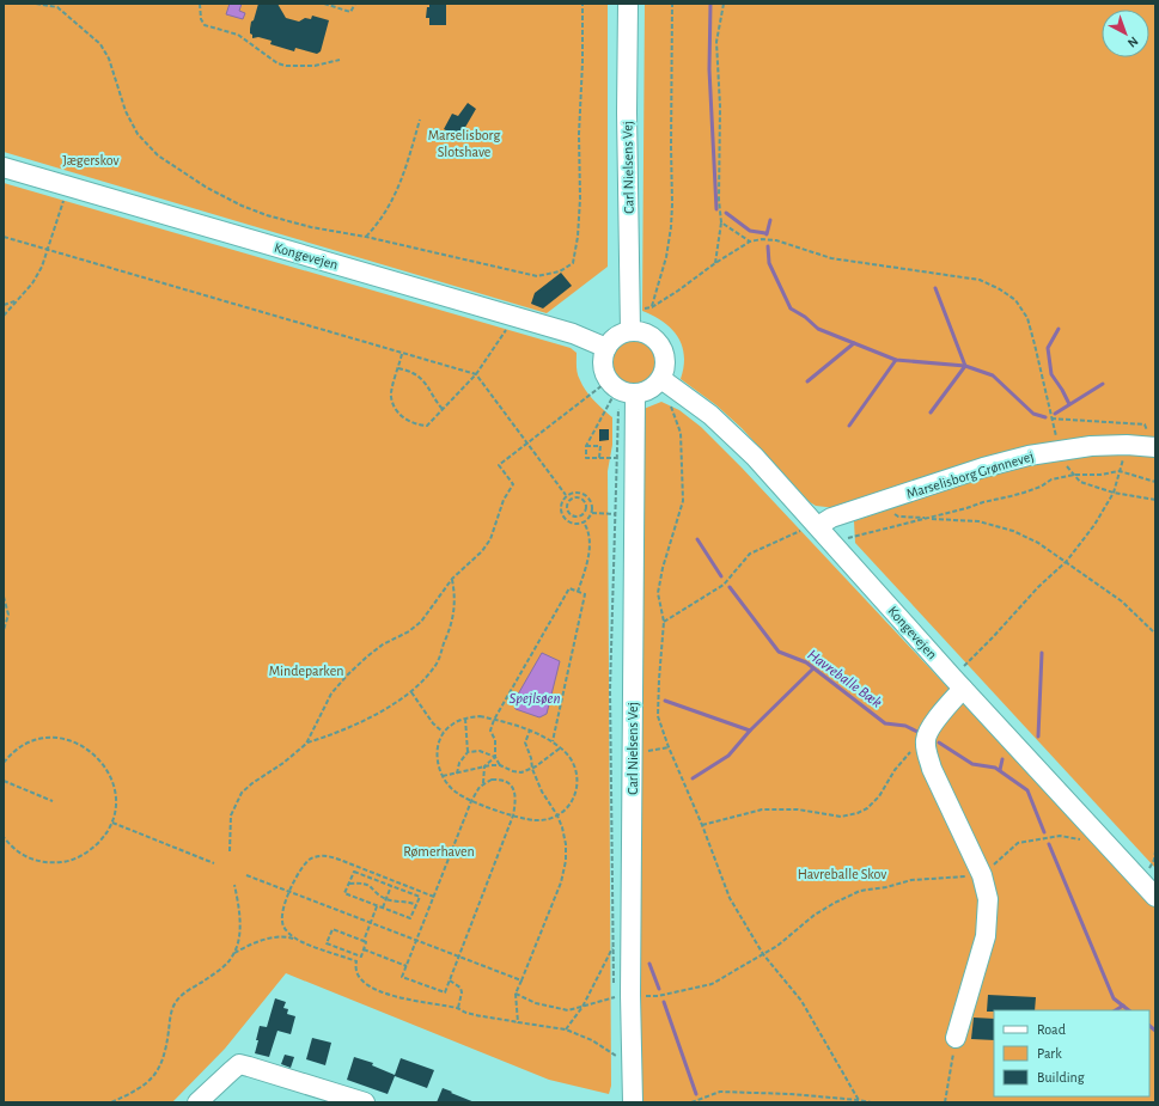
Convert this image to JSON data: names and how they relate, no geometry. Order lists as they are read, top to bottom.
{
  "streets": {
    "street": ["Carl Nielsens Vej", "Kongevejen", "Marselisborg Grønnevej"]
  },
  "crossings": [
    ["Carl Nielsens Vej", "Kongevejen"],
    ["Kongevejen", "Marselisborg Grønnevej"]
  ],
  "water": ["Havreballe Bæk", "Spejlsøen"],
  "parks": [
    "Marselisborg Slotshave",
    "Jægerskov",
    "Mindeparken",
    "Rømerhaven",
    "Havreballe Skov"
  ],
  "legend": ["Road", "Park", "Building"],
  "north": "bottom right"
}
